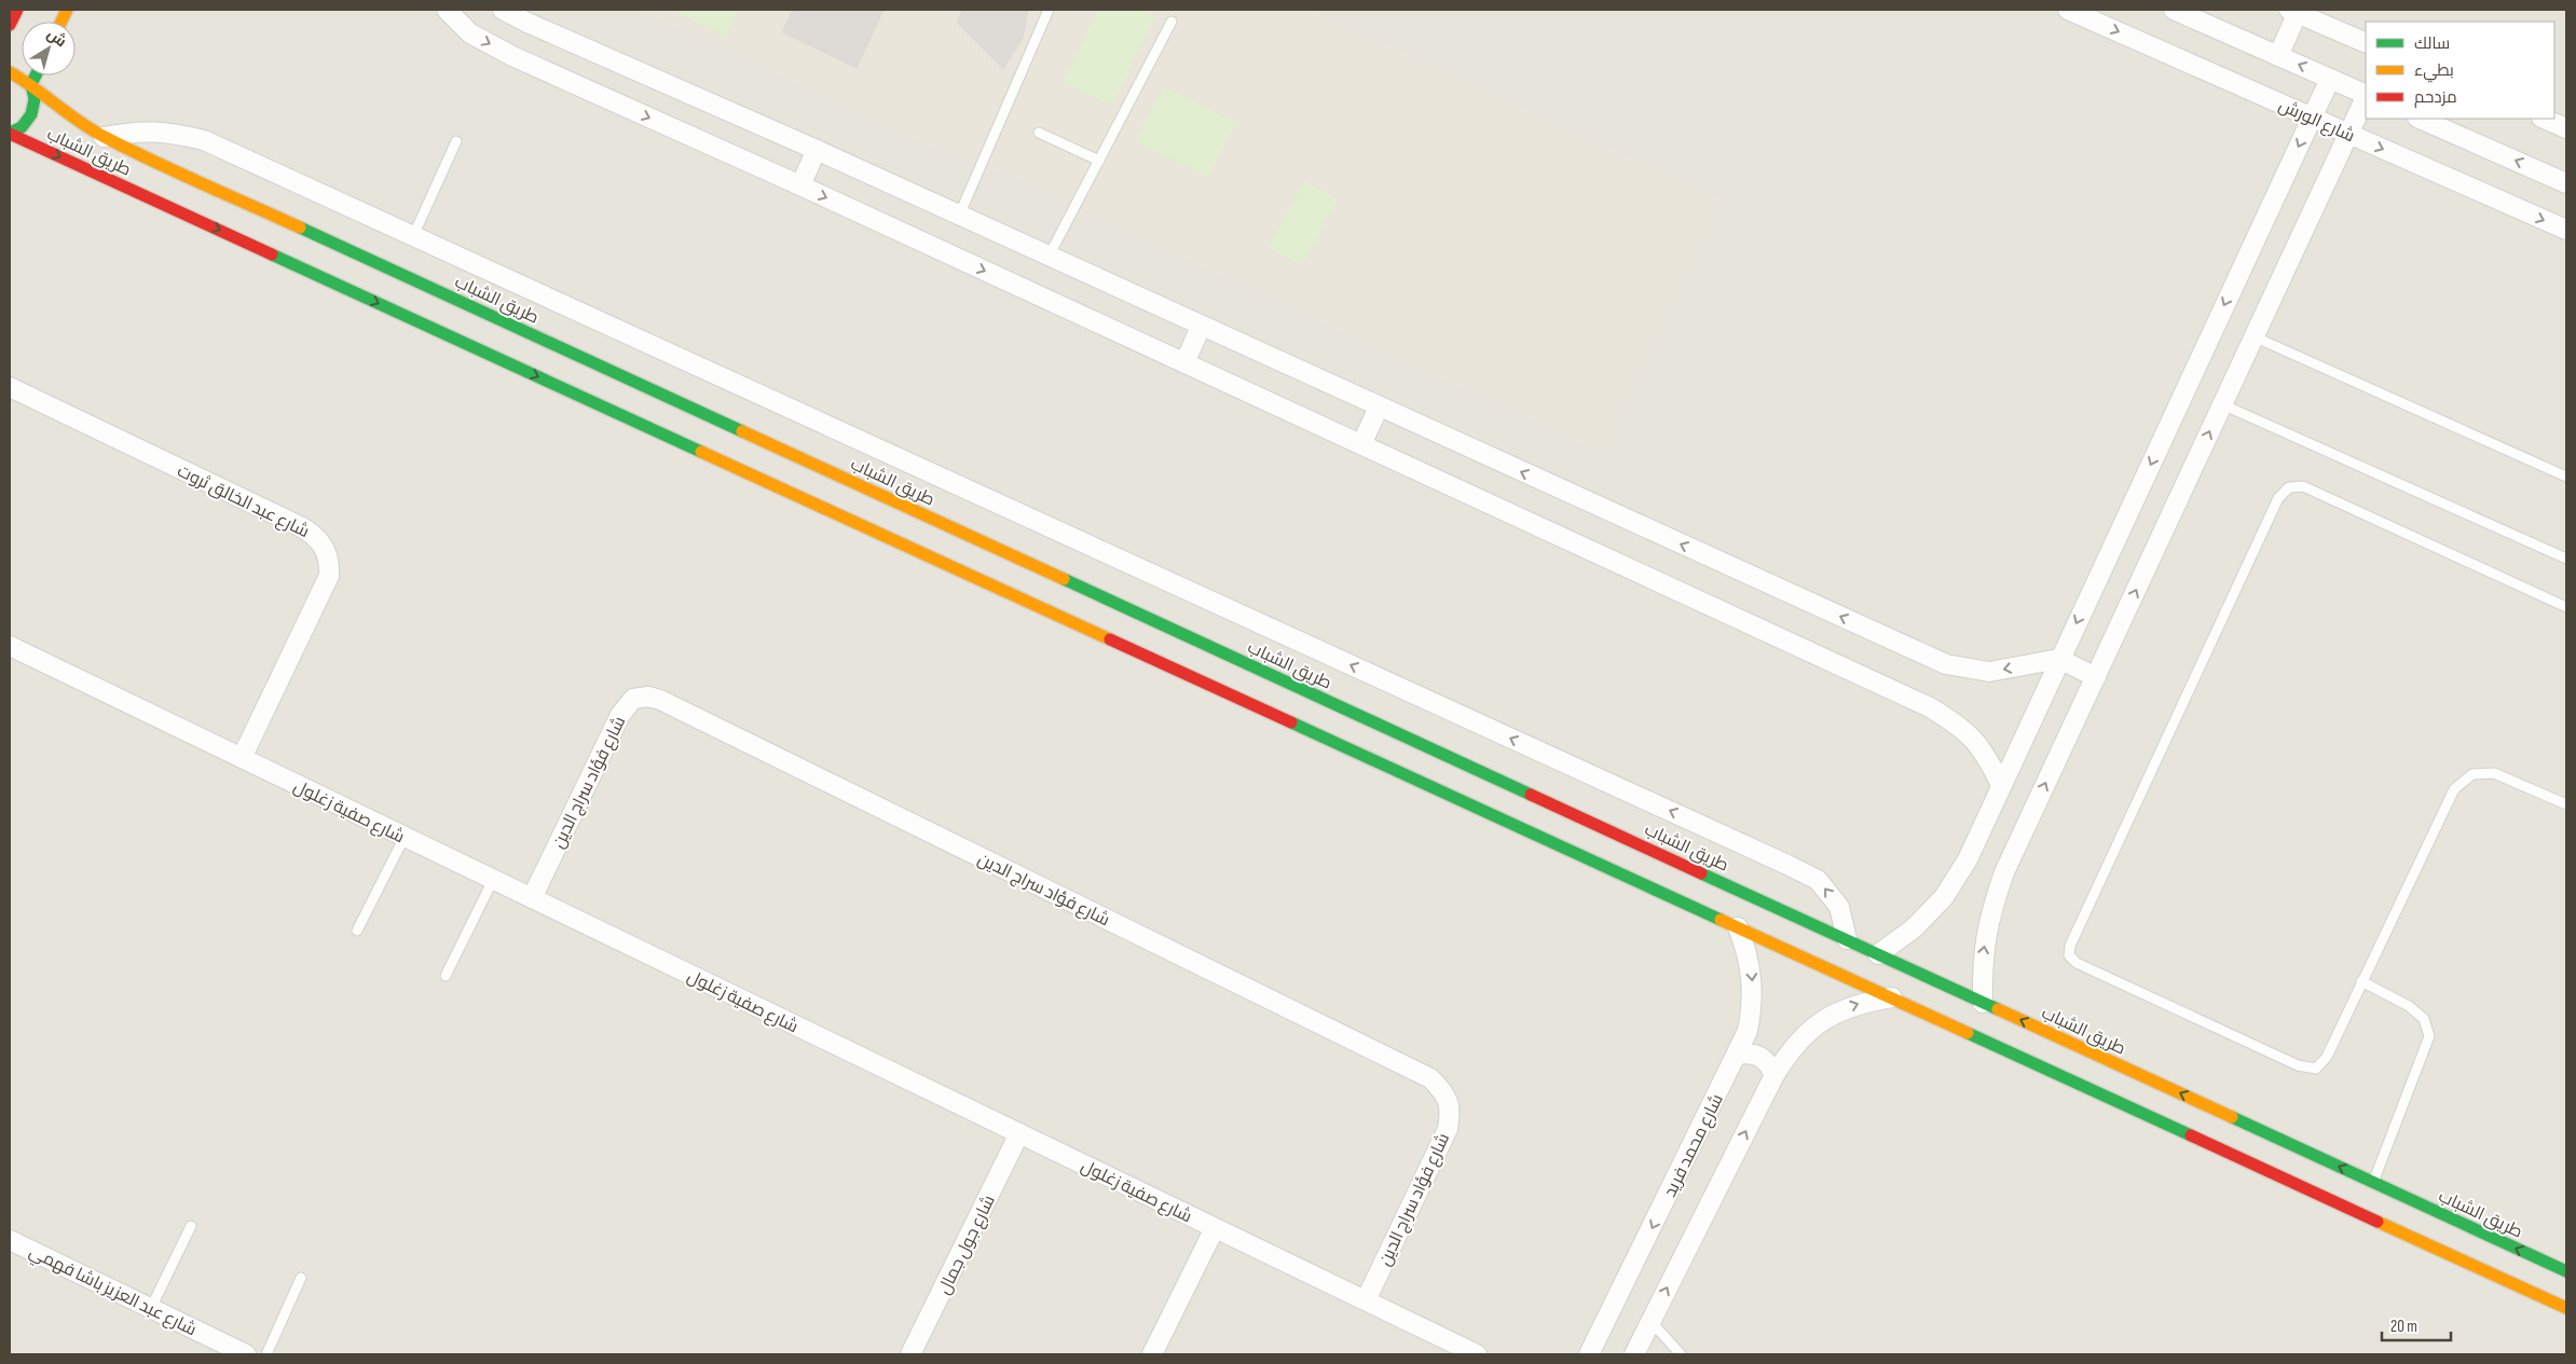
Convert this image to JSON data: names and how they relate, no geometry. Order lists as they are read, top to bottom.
{
  "streets": {
    "street": [
      "شارع الورش",
      "طريق الشباب",
      "شارع عبد الخالق ثروت",
      "شارع فؤاد سراج الدين",
      "شارع صفية زغلول",
      "شارع محمد فريد",
      "شارع جول جمال",
      "شارع عبد العزيز باشا فهمي"
    ]
  },
  "crossings": [
    ["طريق الشباب", "شارع محمد فريد"],
    ["شارع عبد الخالق ثروت", "شارع صفية زغلول"],
    ["شارع فؤاد سراج الدين", "شارع صفية زغلول"],
    ["شارع صفية زغلول", "شارع جول جمال"]
  ],
  "legend": ["سالك", "بطيء", "مزدحم"],
  "scale_bar": "20 m",
  "north": "top right"
}
